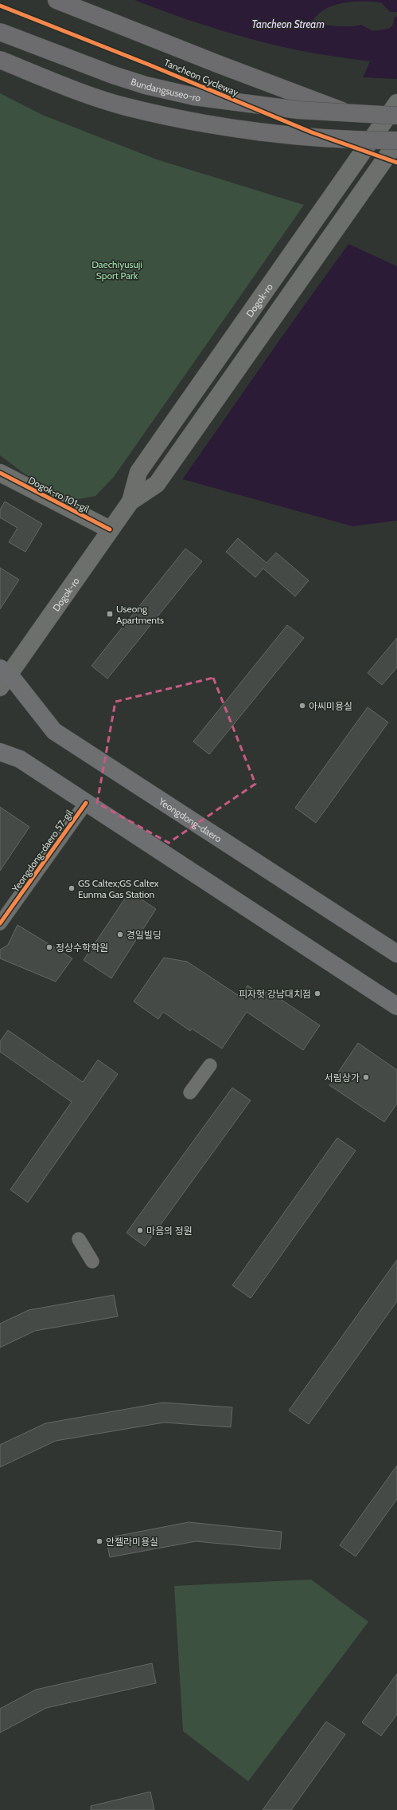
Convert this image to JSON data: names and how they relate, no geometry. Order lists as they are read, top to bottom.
{
  "streets": {
    "highway": ["Bundangsuseo-ro"],
    "main road": ["Dogok-ro", "Dogok-ro 101-gil", "Yeongdong-daero"],
    "street": ["Yeongdong-daero 57-gil"],
    "cycle path": ["Tancheon Cycleway"]
  },
  "crossings": [
    ["Dogok-ro", "Dogok-ro 101-gil"],
    ["Dogok-ro", "Yeongdong-daero"]
  ],
  "water": ["Tancheon Stream"],
  "parks": ["Daechiyusuji Sport Park"],
  "places": {
    "transit": ["Useong Apartments"],
    "other": [
      "아씨미용실",
      "GS Caltex;GS Caltex Eunma Gas Station",
      "경일빌딩",
      "정상수학학원",
      "피자헛 강남대치점",
      "서림상가",
      "마음의 정원",
      "안젤라미용실"
    ]
  }
}
